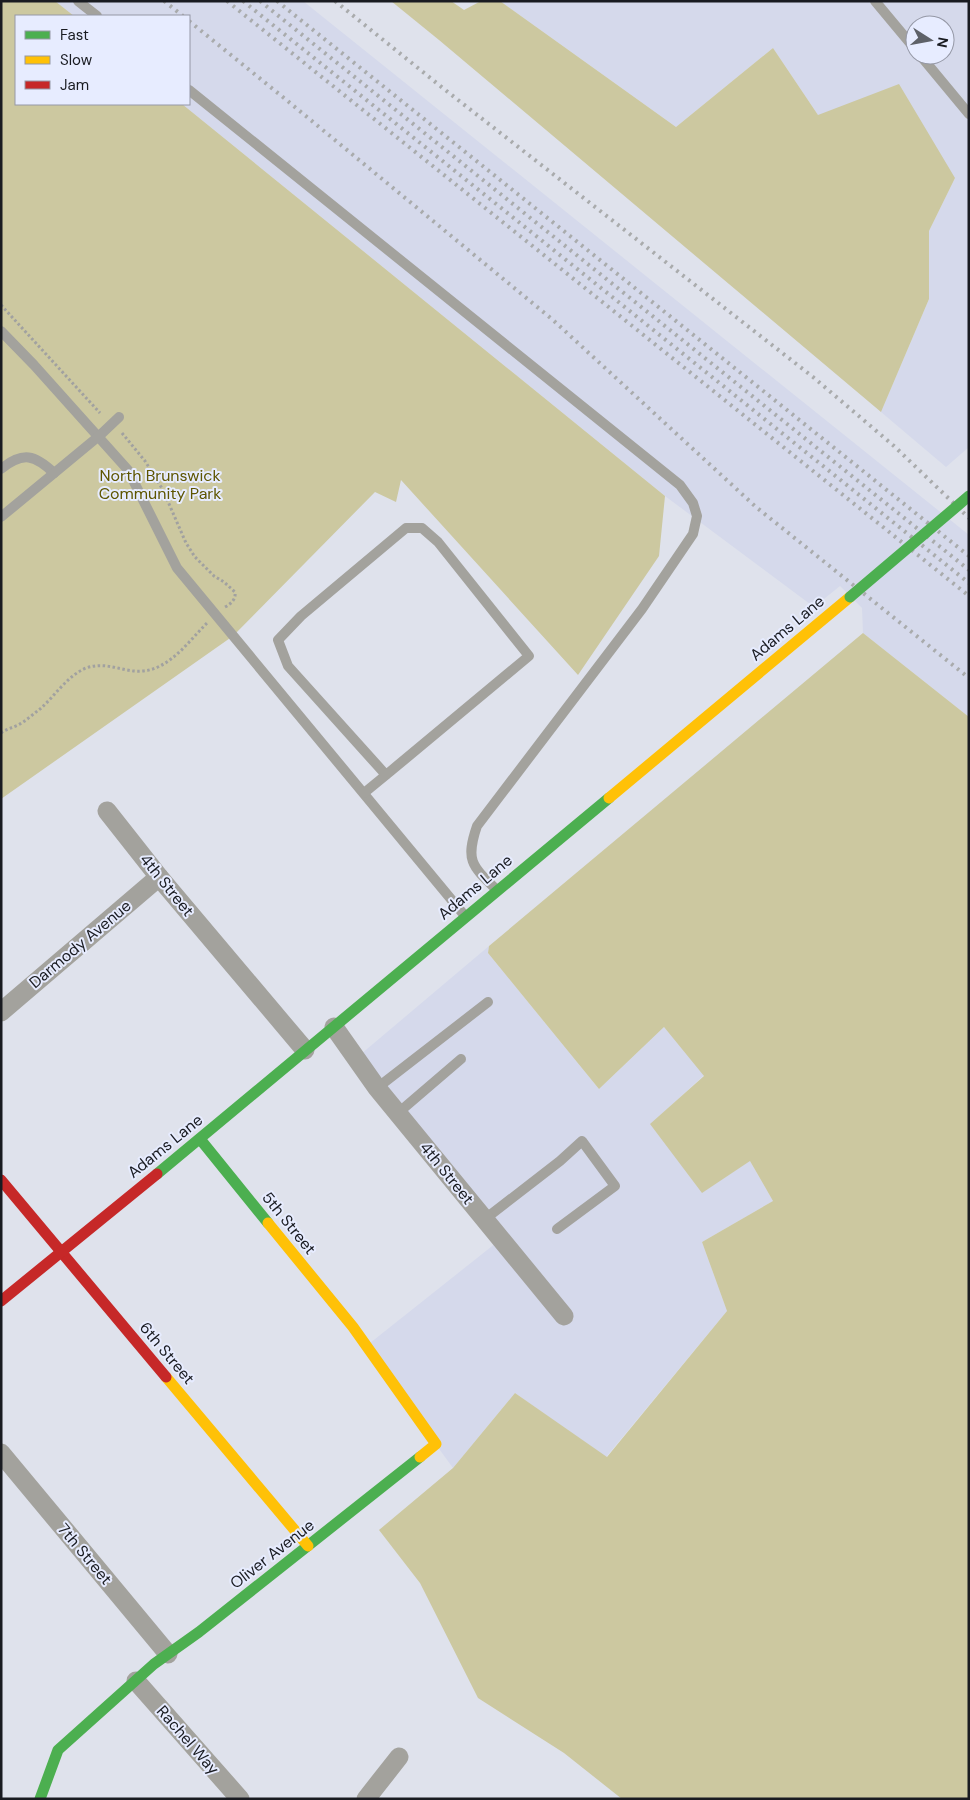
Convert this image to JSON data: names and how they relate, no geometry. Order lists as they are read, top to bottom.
{
  "streets": {
    "street": [
      "Adams Lane",
      "4th Street",
      "Darmody Avenue",
      "5th Street",
      "6th Street",
      "7th Street",
      "Oliver Avenue",
      "Rachel Way"
    ]
  },
  "crossings": [
    ["Adams Lane", "4th Street"],
    ["Adams Lane", "5th Street"],
    ["Adams Lane", "6th Street"],
    ["4th Street", "Darmody Avenue"],
    ["5th Street", "Oliver Avenue"],
    ["6th Street", "Oliver Avenue"],
    ["7th Street", "Oliver Avenue"],
    ["Oliver Avenue", "Rachel Way"]
  ],
  "parks": ["North Brunswick Community Park"],
  "legend": ["Fast", "Slow", "Jam"],
  "north": "right"
}
